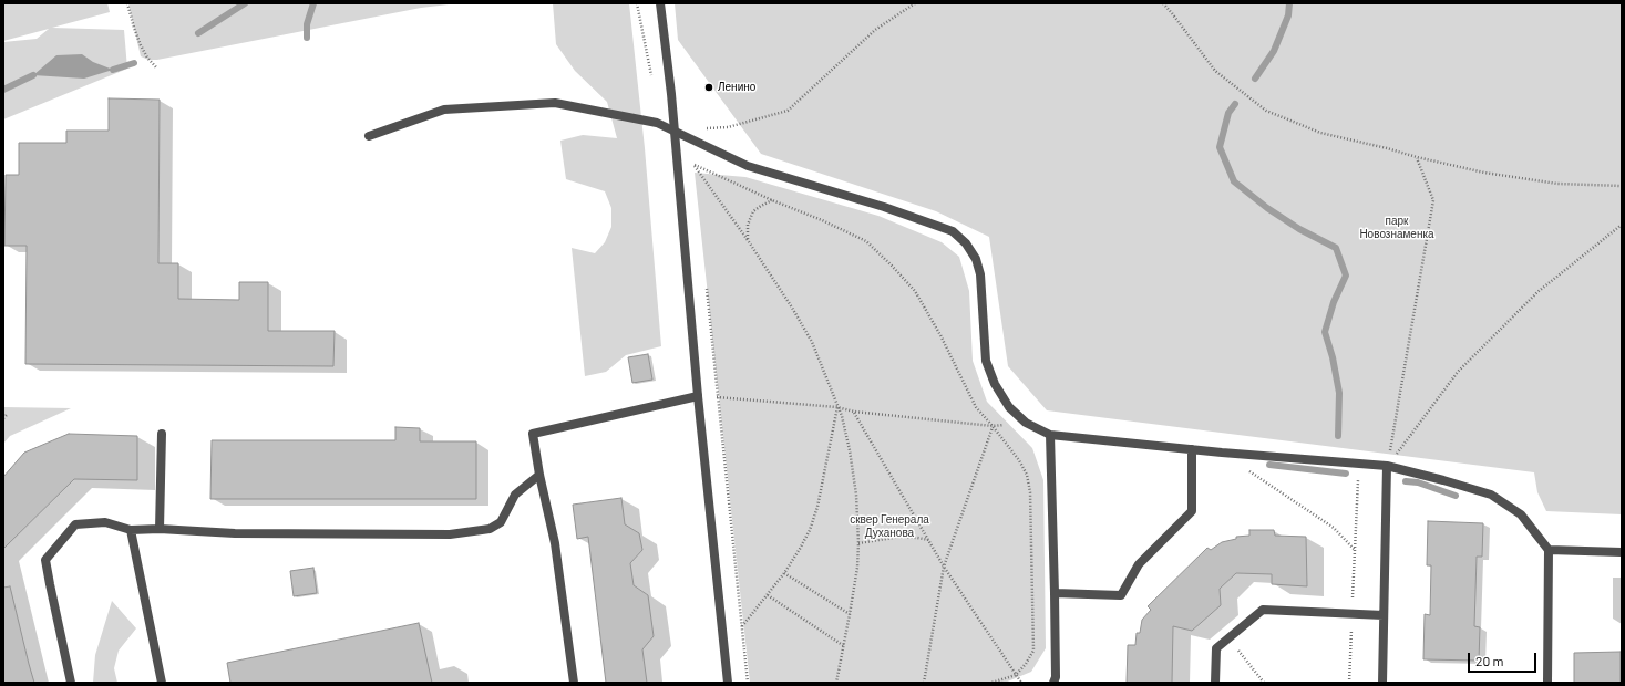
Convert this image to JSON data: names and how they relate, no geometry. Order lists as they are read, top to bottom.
{
  "parks": ["парк Новознаменка", "сквер Генерала Духанова"],
  "places": ["Ленино"],
  "scale_bar": "20 m"
}
